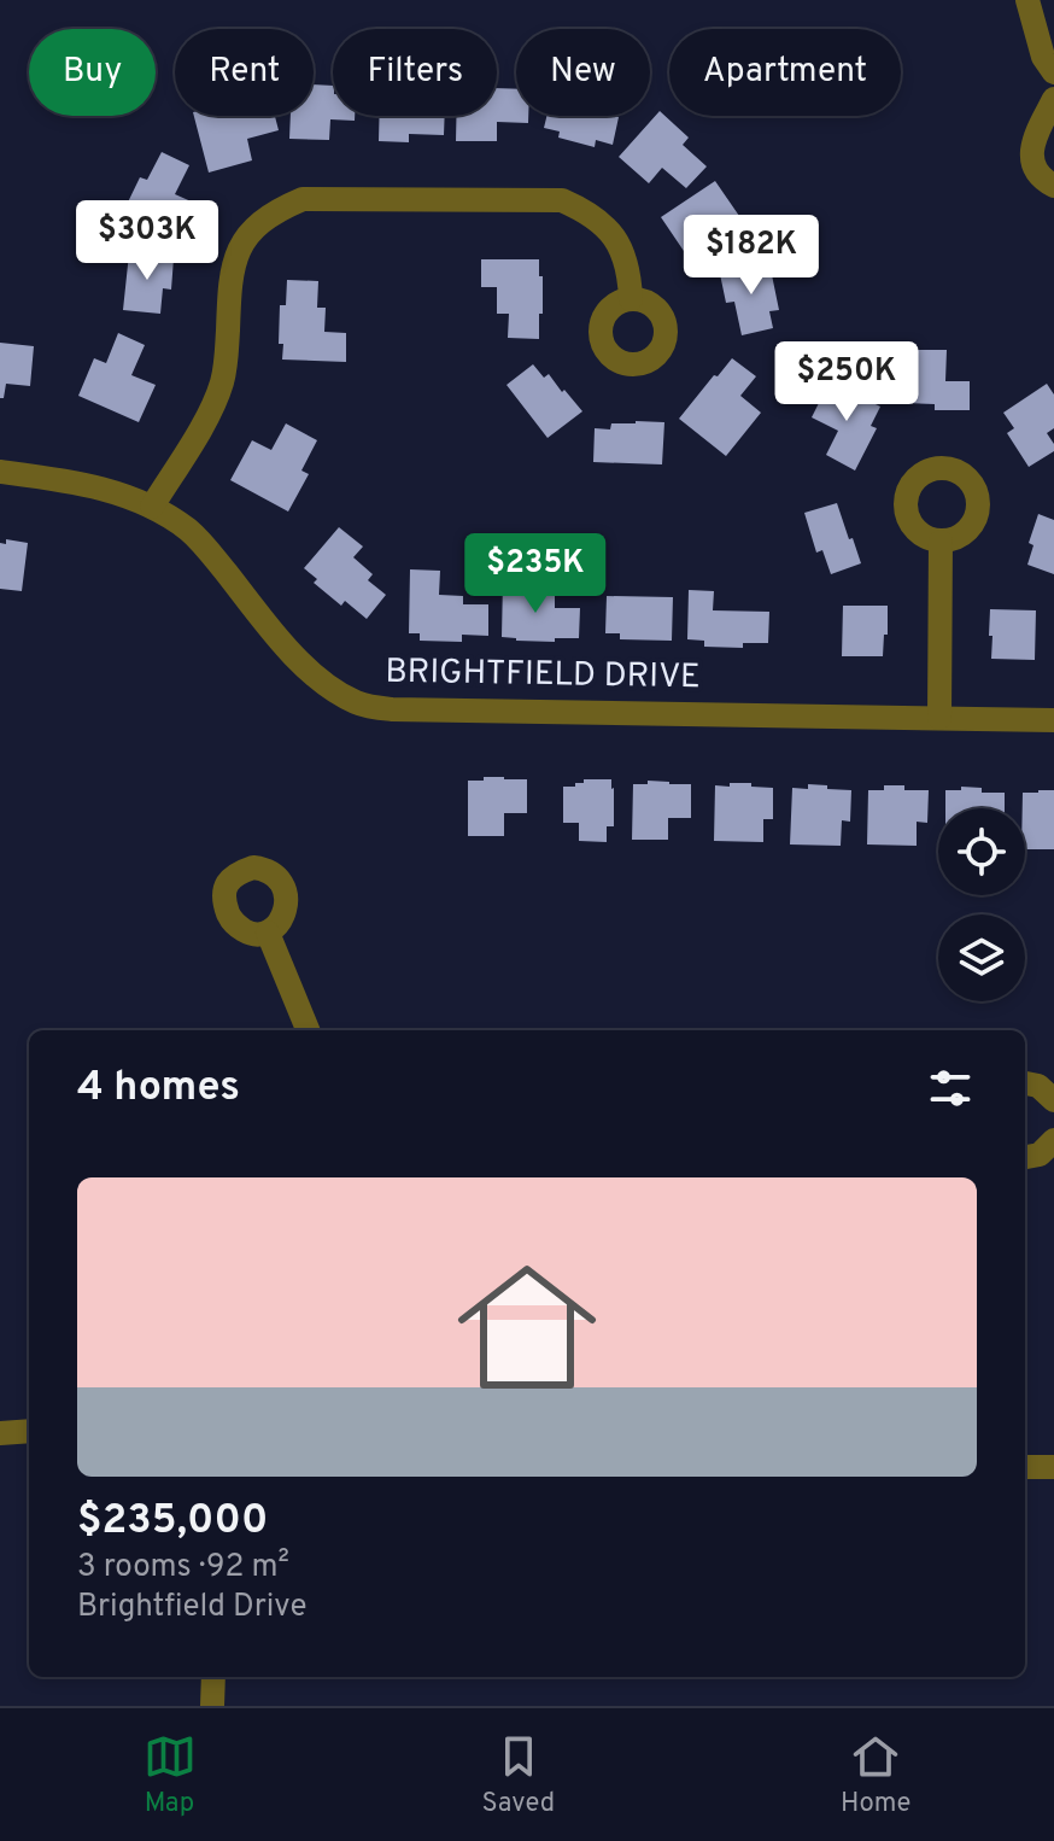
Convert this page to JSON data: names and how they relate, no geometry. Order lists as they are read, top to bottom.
{
  "streets": {
    "street": ["BRIGHTFIELD DRIVE"]
  },
  "page": {
    "chip": [
      "Buy",
      "Rent",
      "Filters",
      "New",
      "Apartment"
    ],
    "price": [
      "$303K",
      "$182K",
      "$250K",
      "$235K"
    ],
    "heading": "4 homes",
    "list": [
      {
        "name": "$235,000",
        "note": "3 rooms · 92 m² · Brightfield Drive"
      }
    ],
    "tabs": ["Map", "Saved", "Home"]
  }
}
